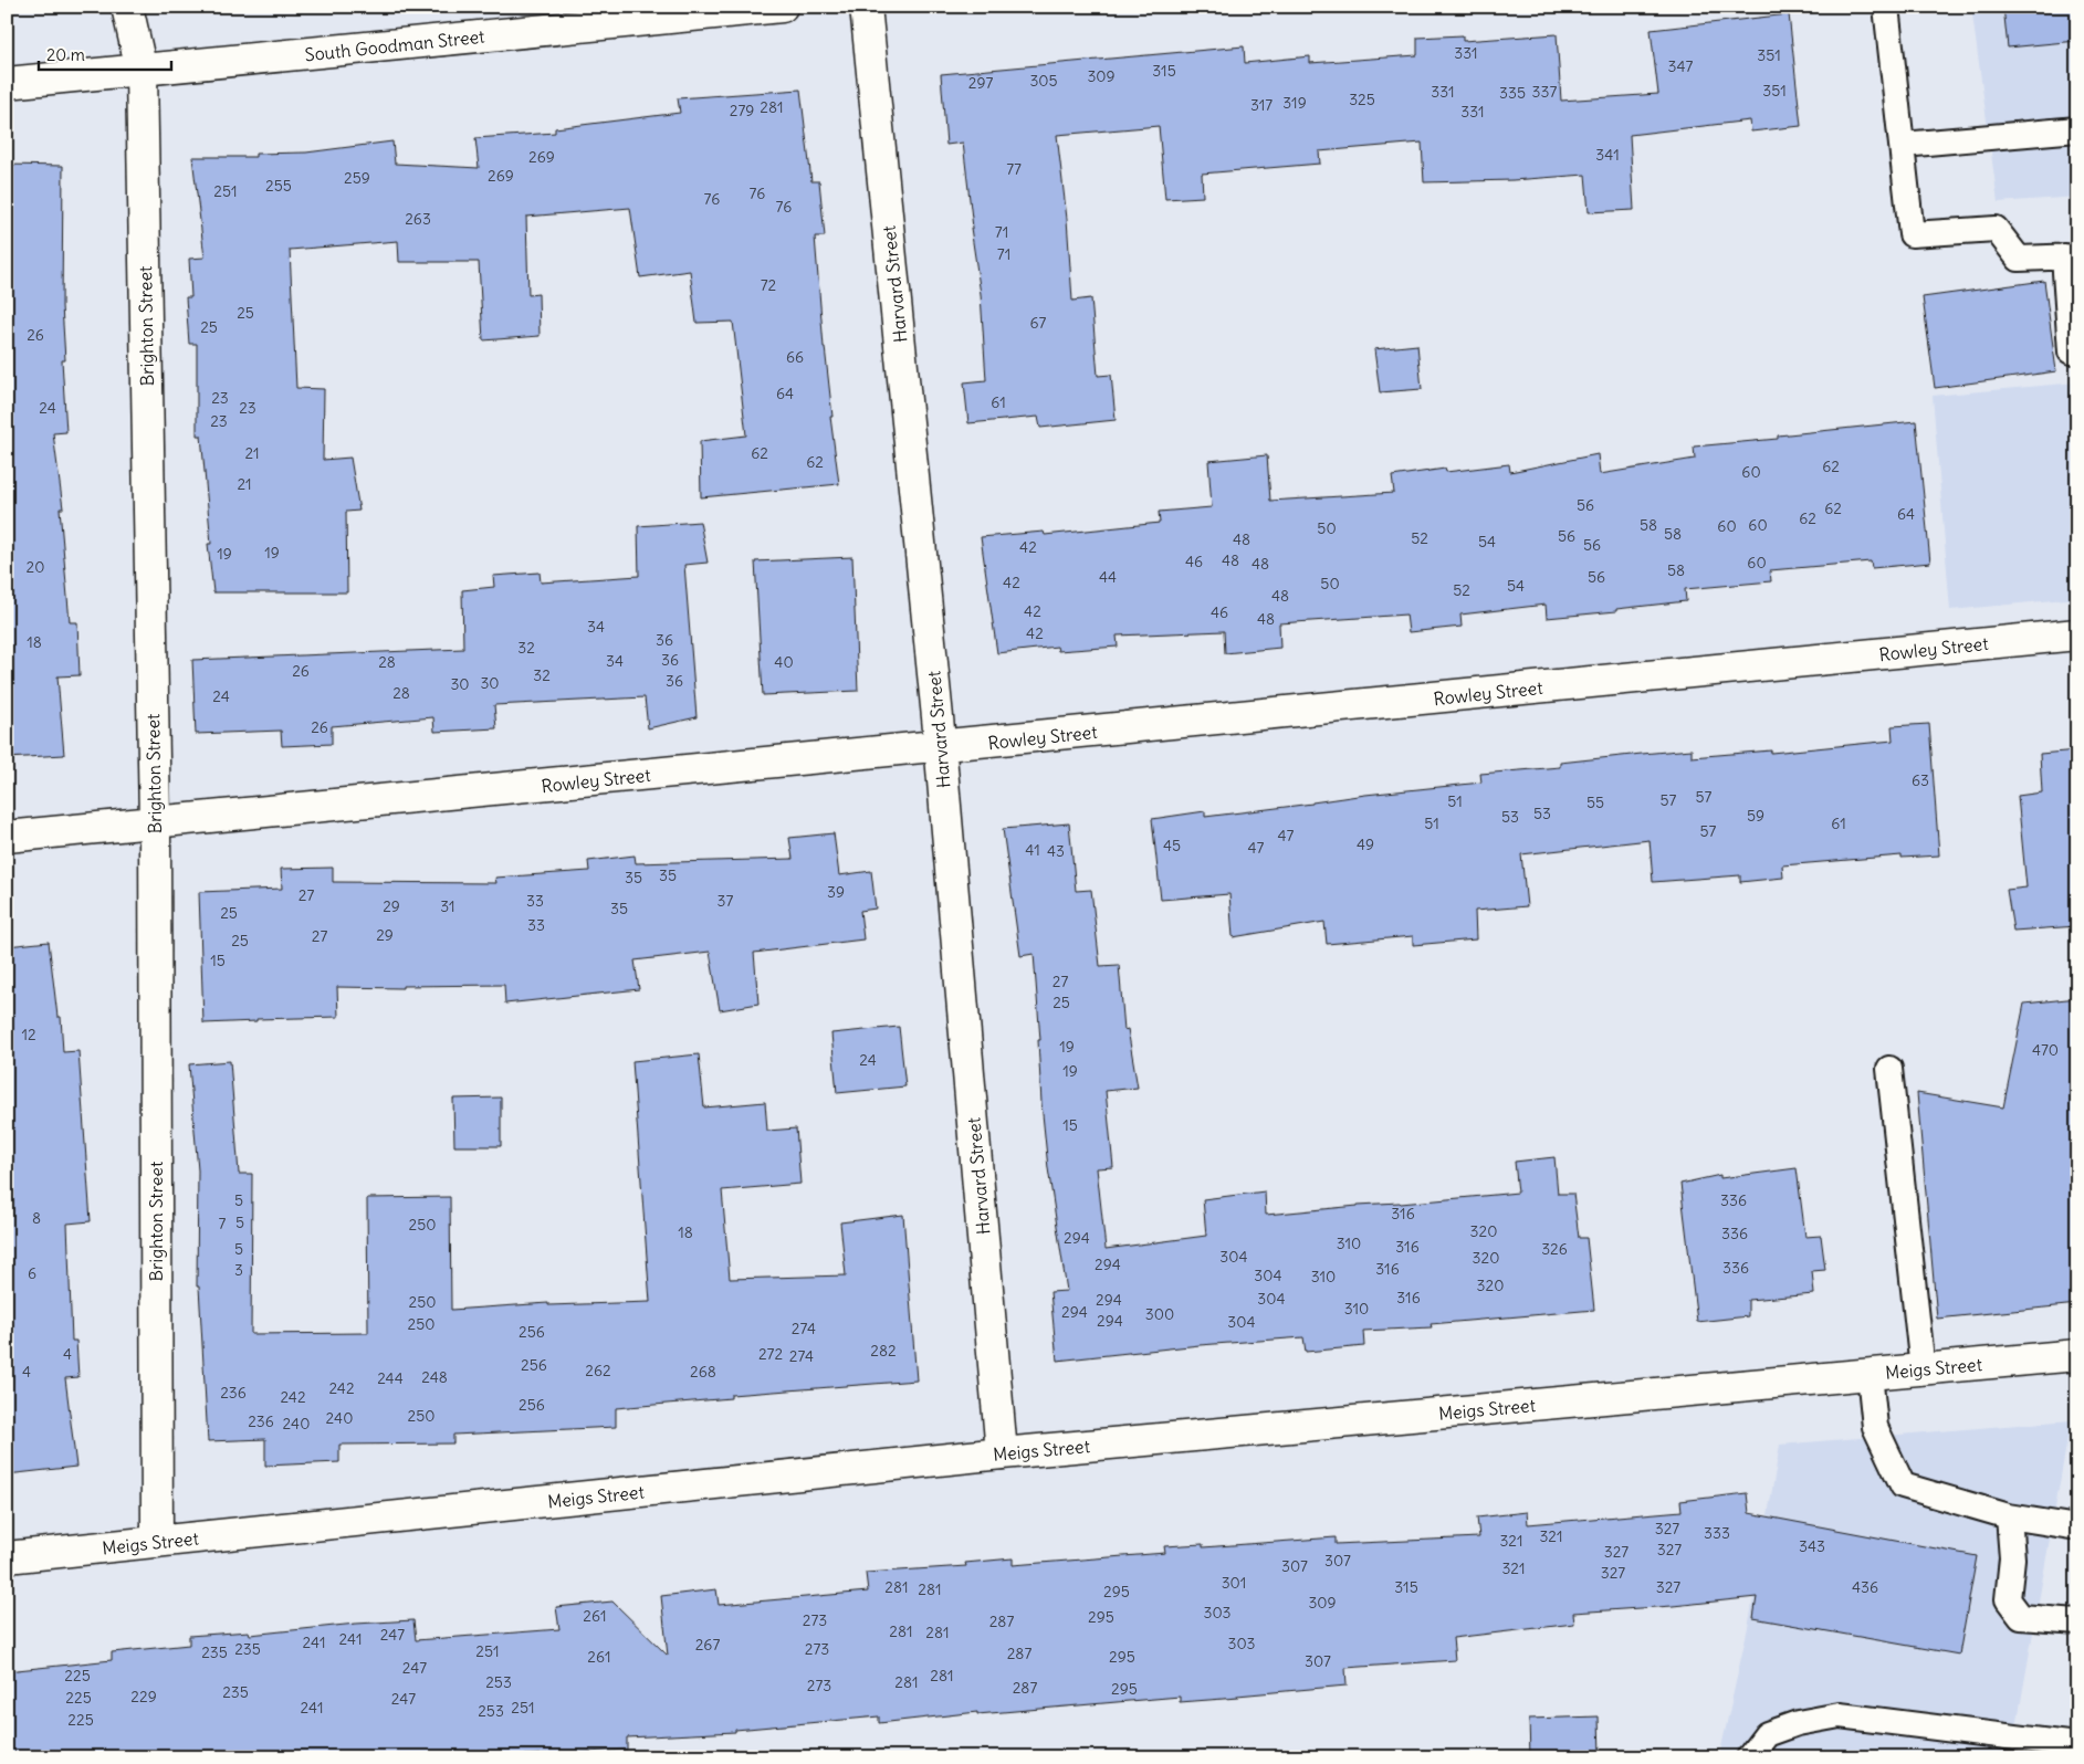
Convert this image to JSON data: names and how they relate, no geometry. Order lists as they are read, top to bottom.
{
  "streets": {
    "street": [
      "South Goodman Street",
      "Harvard Street",
      "Brighton Street",
      "Rowley Street",
      "Meigs Street"
    ]
  },
  "crossings": [
    ["South Goodman Street", "Brighton Street"],
    ["Harvard Street", "Rowley Street"],
    ["Harvard Street", "Meigs Street"],
    ["Brighton Street", "Rowley Street"],
    ["Brighton Street", "Meigs Street"]
  ],
  "house_numbers": [
    "331",
    "351",
    "347",
    "315",
    "309",
    "305",
    "297",
    "351",
    "331",
    "337",
    "335",
    "325",
    "319",
    "317",
    "281",
    "279",
    "331",
    "341",
    "269",
    "77",
    "269",
    "259",
    "255",
    "251",
    "76",
    "76",
    "76",
    "263",
    "71",
    "71",
    "72",
    "25",
    "67",
    "25",
    "26",
    "66",
    "64",
    "23",
    "61",
    "24",
    "23",
    "23",
    "21",
    "62",
    "62",
    "62",
    "60",
    "21",
    "56",
    "62",
    "64",
    "62",
    "58",
    "60",
    "60",
    "50",
    "58",
    "56",
    "52",
    "48",
    "54",
    "56",
    "42",
    "19",
    "19",
    "48",
    "46",
    "60",
    "48",
    "20",
    "58",
    "44",
    "56",
    "42",
    "50",
    "54",
    "52",
    "48",
    "42",
    "46",
    "48",
    "34",
    "42",
    "36",
    "18",
    "32",
    "36",
    "34",
    "28",
    "40",
    "26",
    "32",
    "36",
    "30",
    "30",
    "28",
    "24",
    "26",
    "63",
    "57",
    "57",
    "51",
    "55",
    "53",
    "59",
    "53",
    "51",
    "61",
    "57",
    "47",
    "49",
    "45",
    "47",
    "41",
    "43",
    "35",
    "35",
    "39",
    "27",
    "33",
    "37",
    "29",
    "31",
    "35",
    "25",
    "33",
    "29",
    "27",
    "25",
    "15",
    "27",
    "25",
    "12",
    "19",
    "470",
    "24",
    "19",
    "15",
    "5",
    "336",
    "316",
    "8",
    "5",
    "7",
    "250",
    "320",
    "18",
    "336",
    "294",
    "310",
    "316",
    "5",
    "326",
    "304",
    "320",
    "294",
    "336",
    "316",
    "3",
    "6",
    "304",
    "310",
    "320",
    "316",
    "304",
    "294",
    "250",
    "310",
    "294",
    "300",
    "294",
    "304",
    "250",
    "274",
    "256",
    "282",
    "4",
    "272",
    "274",
    "256",
    "262",
    "4",
    "268",
    "248",
    "244",
    "242",
    "236",
    "242",
    "256",
    "250",
    "240",
    "236",
    "240",
    "327",
    "333",
    "321",
    "321",
    "343",
    "327",
    "327",
    "307",
    "307",
    "321",
    "327",
    "301",
    "281",
    "315",
    "327",
    "436",
    "281",
    "295",
    "309",
    "303",
    "261",
    "295",
    "273",
    "287",
    "281",
    "281",
    "247",
    "241",
    "241",
    "303",
    "267",
    "235",
    "273",
    "251",
    "235",
    "287",
    "261",
    "295",
    "307",
    "247",
    "225",
    "281",
    "253",
    "281",
    "273",
    "287",
    "295",
    "235",
    "229",
    "225",
    "247",
    "241",
    "251",
    "253",
    "225"
  ],
  "scale_bar": "20 m"
}
